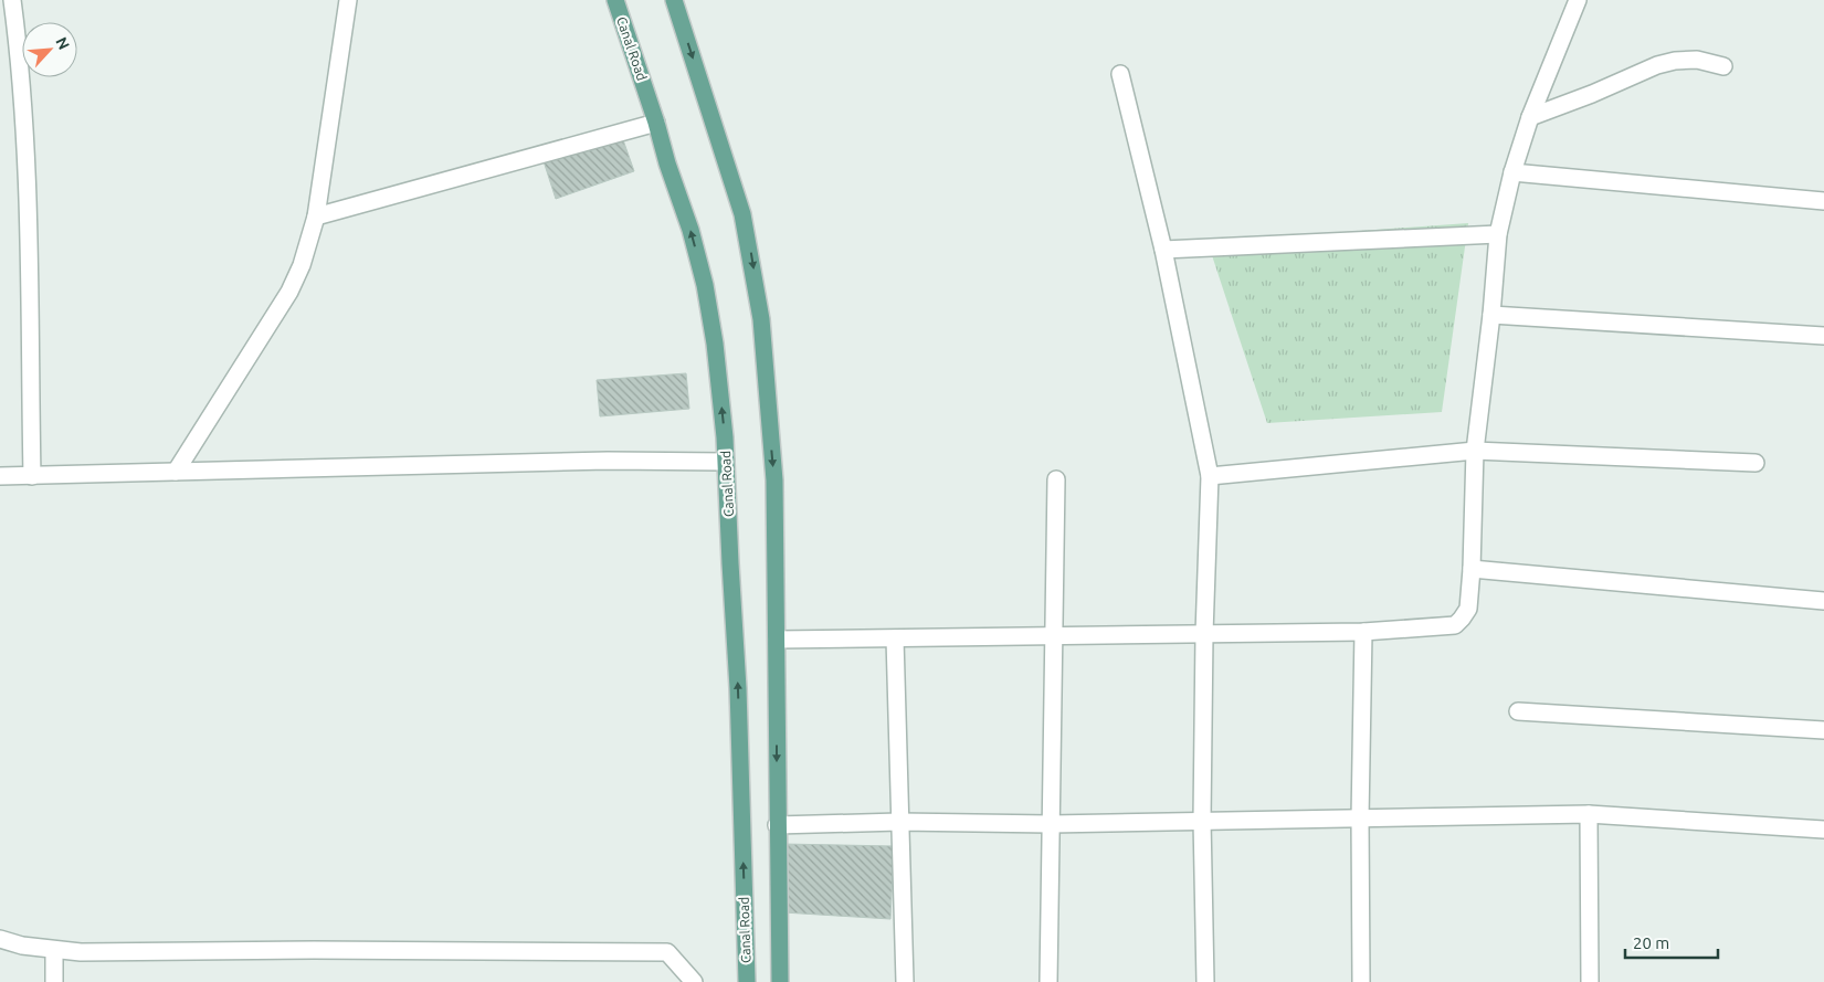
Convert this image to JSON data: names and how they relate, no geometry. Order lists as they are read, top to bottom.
{
  "streets": {
    "main road": ["Canal Road"]
  },
  "scale_bar": "20 m",
  "north": "top right"
}
